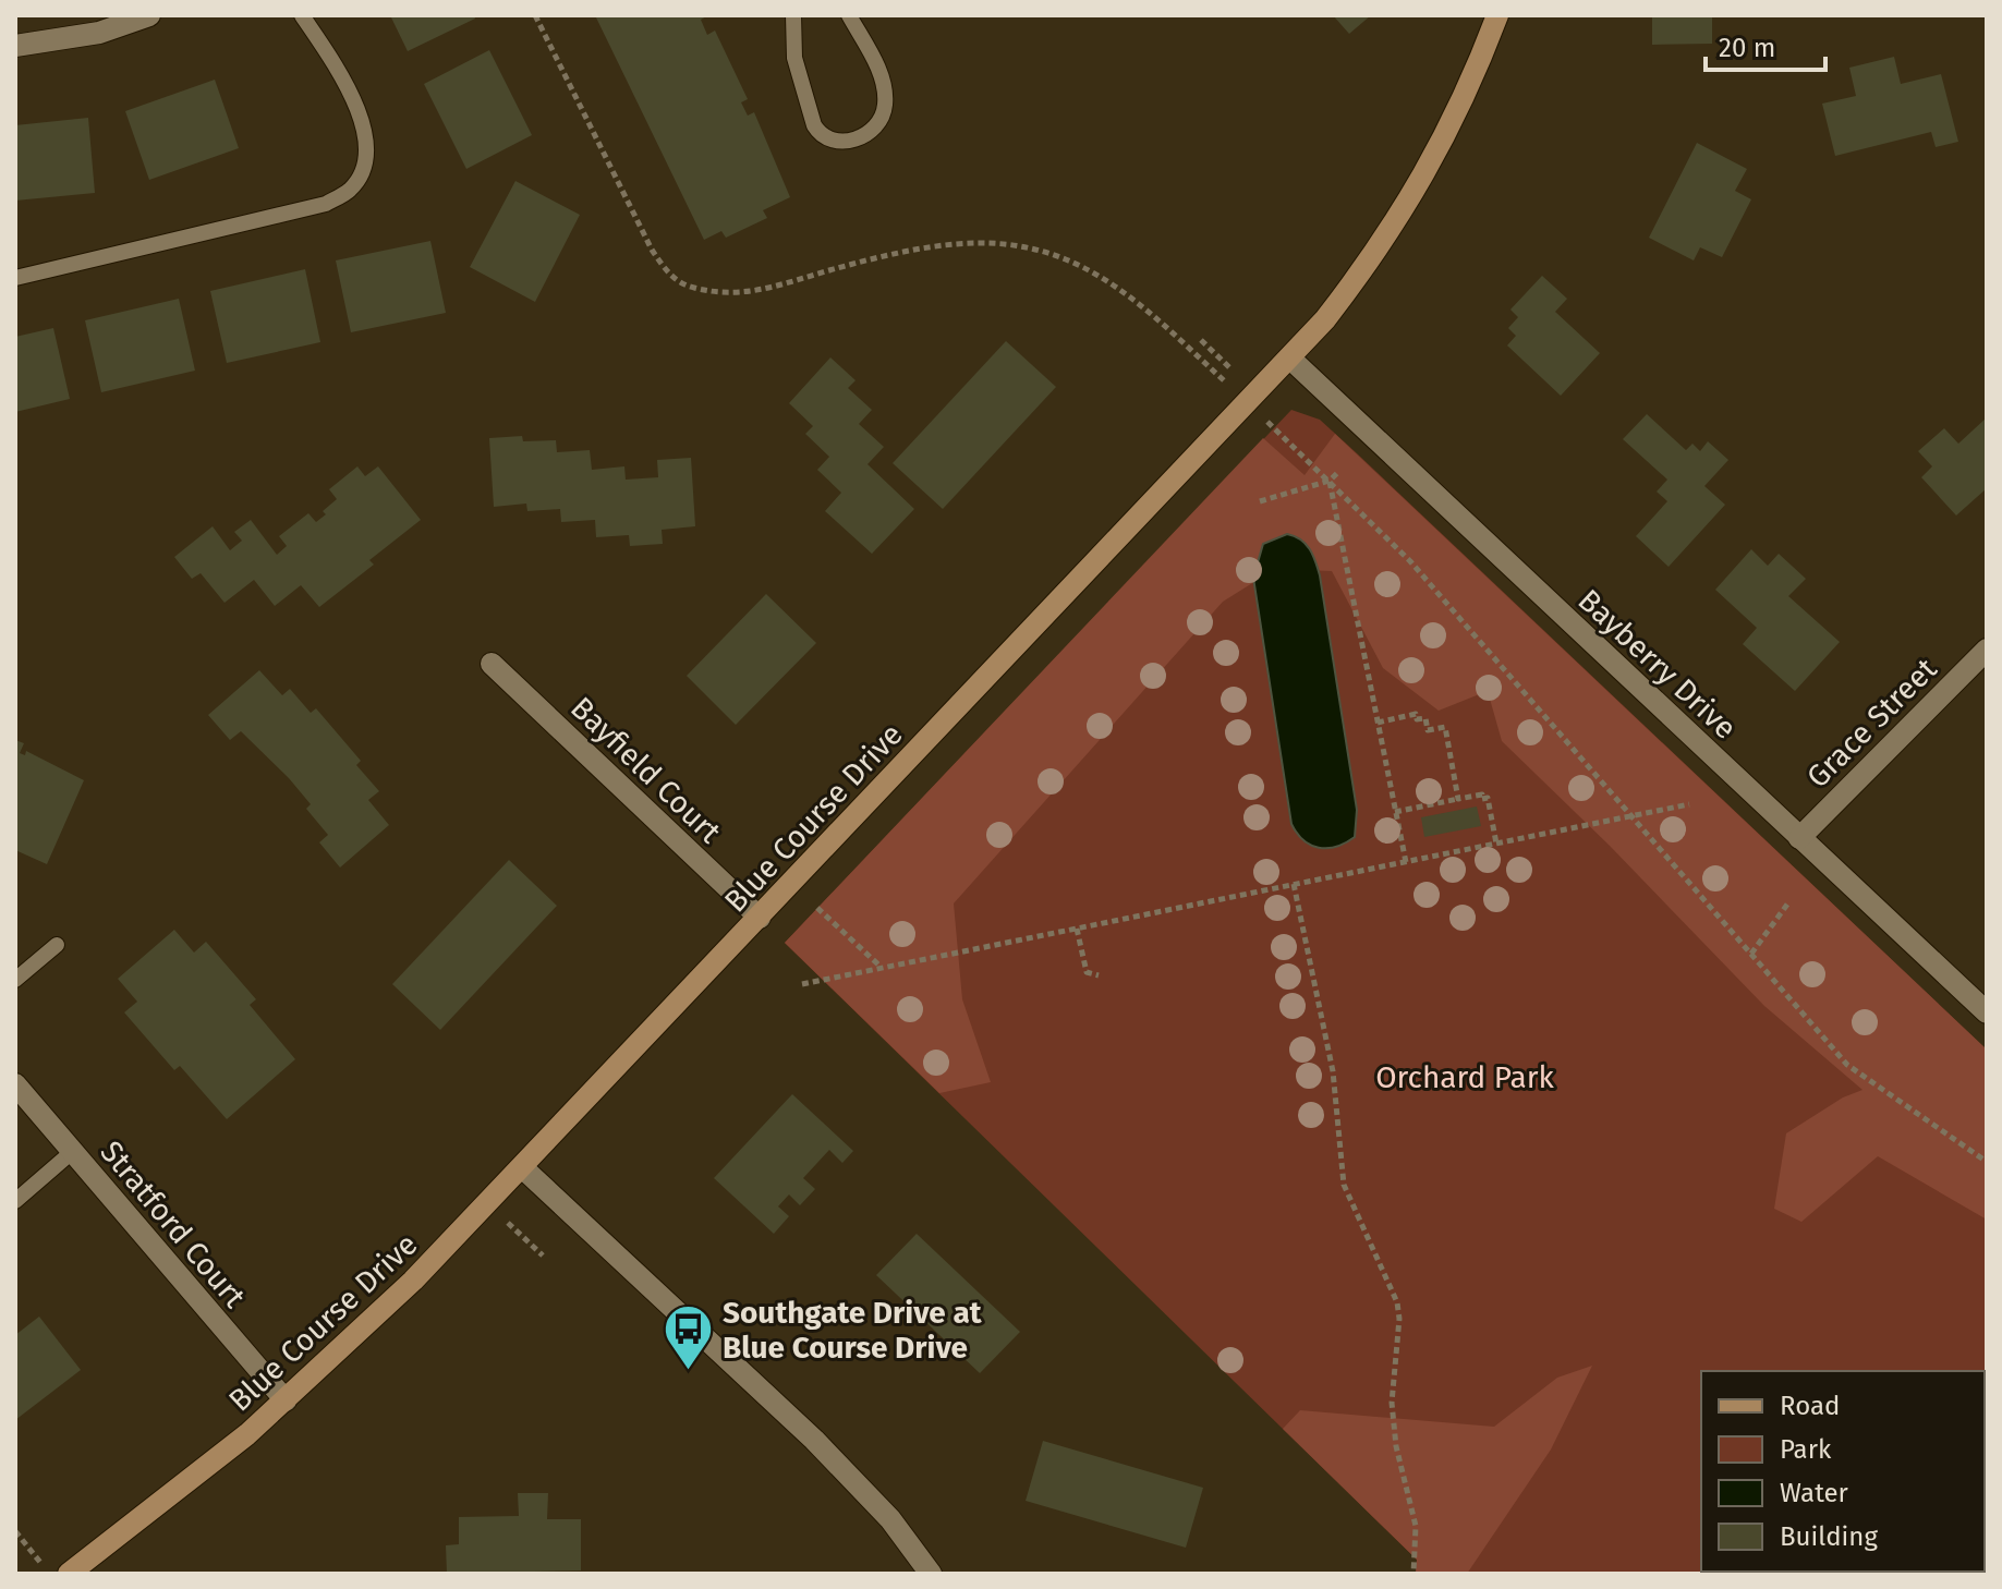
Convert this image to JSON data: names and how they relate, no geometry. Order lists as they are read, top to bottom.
{
  "streets": {
    "main road": ["Blue Course Drive"],
    "street": [
      "Bayberry Drive",
      "Grace Street",
      "Bayfield Court",
      "Stratford Court"
    ]
  },
  "crossings": [
    ["Bayberry Drive", "Grace Street"],
    ["Bayberry Drive", "Blue Course Drive"],
    ["Bayfield Court", "Blue Course Drive"],
    ["Blue Course Drive", "Stratford Court"]
  ],
  "parks": ["Orchard Park"],
  "places": {
    "bus stop": ["Southgate Drive at Blue Course Drive"]
  },
  "legend": [
    "Road",
    "Park",
    "Water",
    "Building"
  ],
  "scale_bar": "20 m"
}
